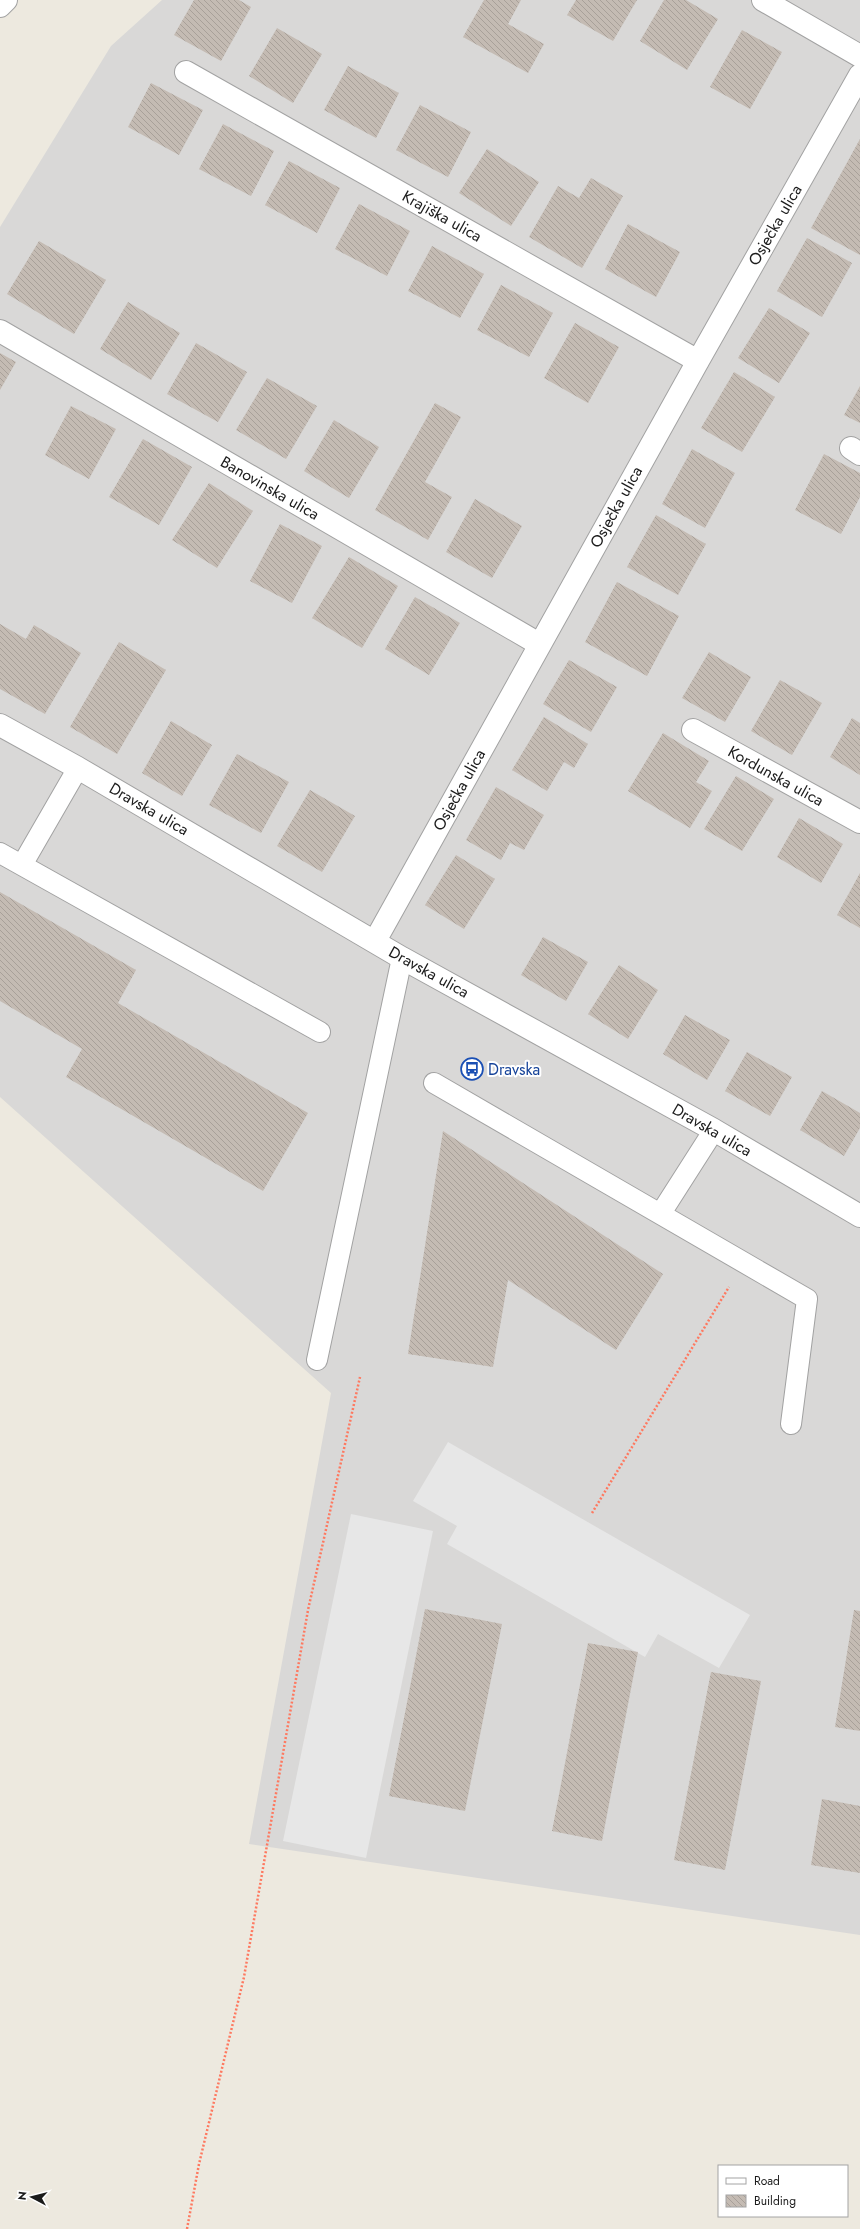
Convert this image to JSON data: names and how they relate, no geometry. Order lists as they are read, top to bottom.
{
  "streets": {
    "street": [
      "Krajiška ulica",
      "Osječka ulica",
      "Banovinska ulica",
      "Kordunska ulica",
      "Dravska ulica"
    ]
  },
  "crossings": [
    ["Krajiška ulica", "Osječka ulica"],
    ["Osječka ulica", "Banovinska ulica"],
    ["Osječka ulica", "Dravska ulica"]
  ],
  "places": {
    "bus stop": ["Dravska"]
  },
  "legend": ["Road", "Building"],
  "north": "left"
}
